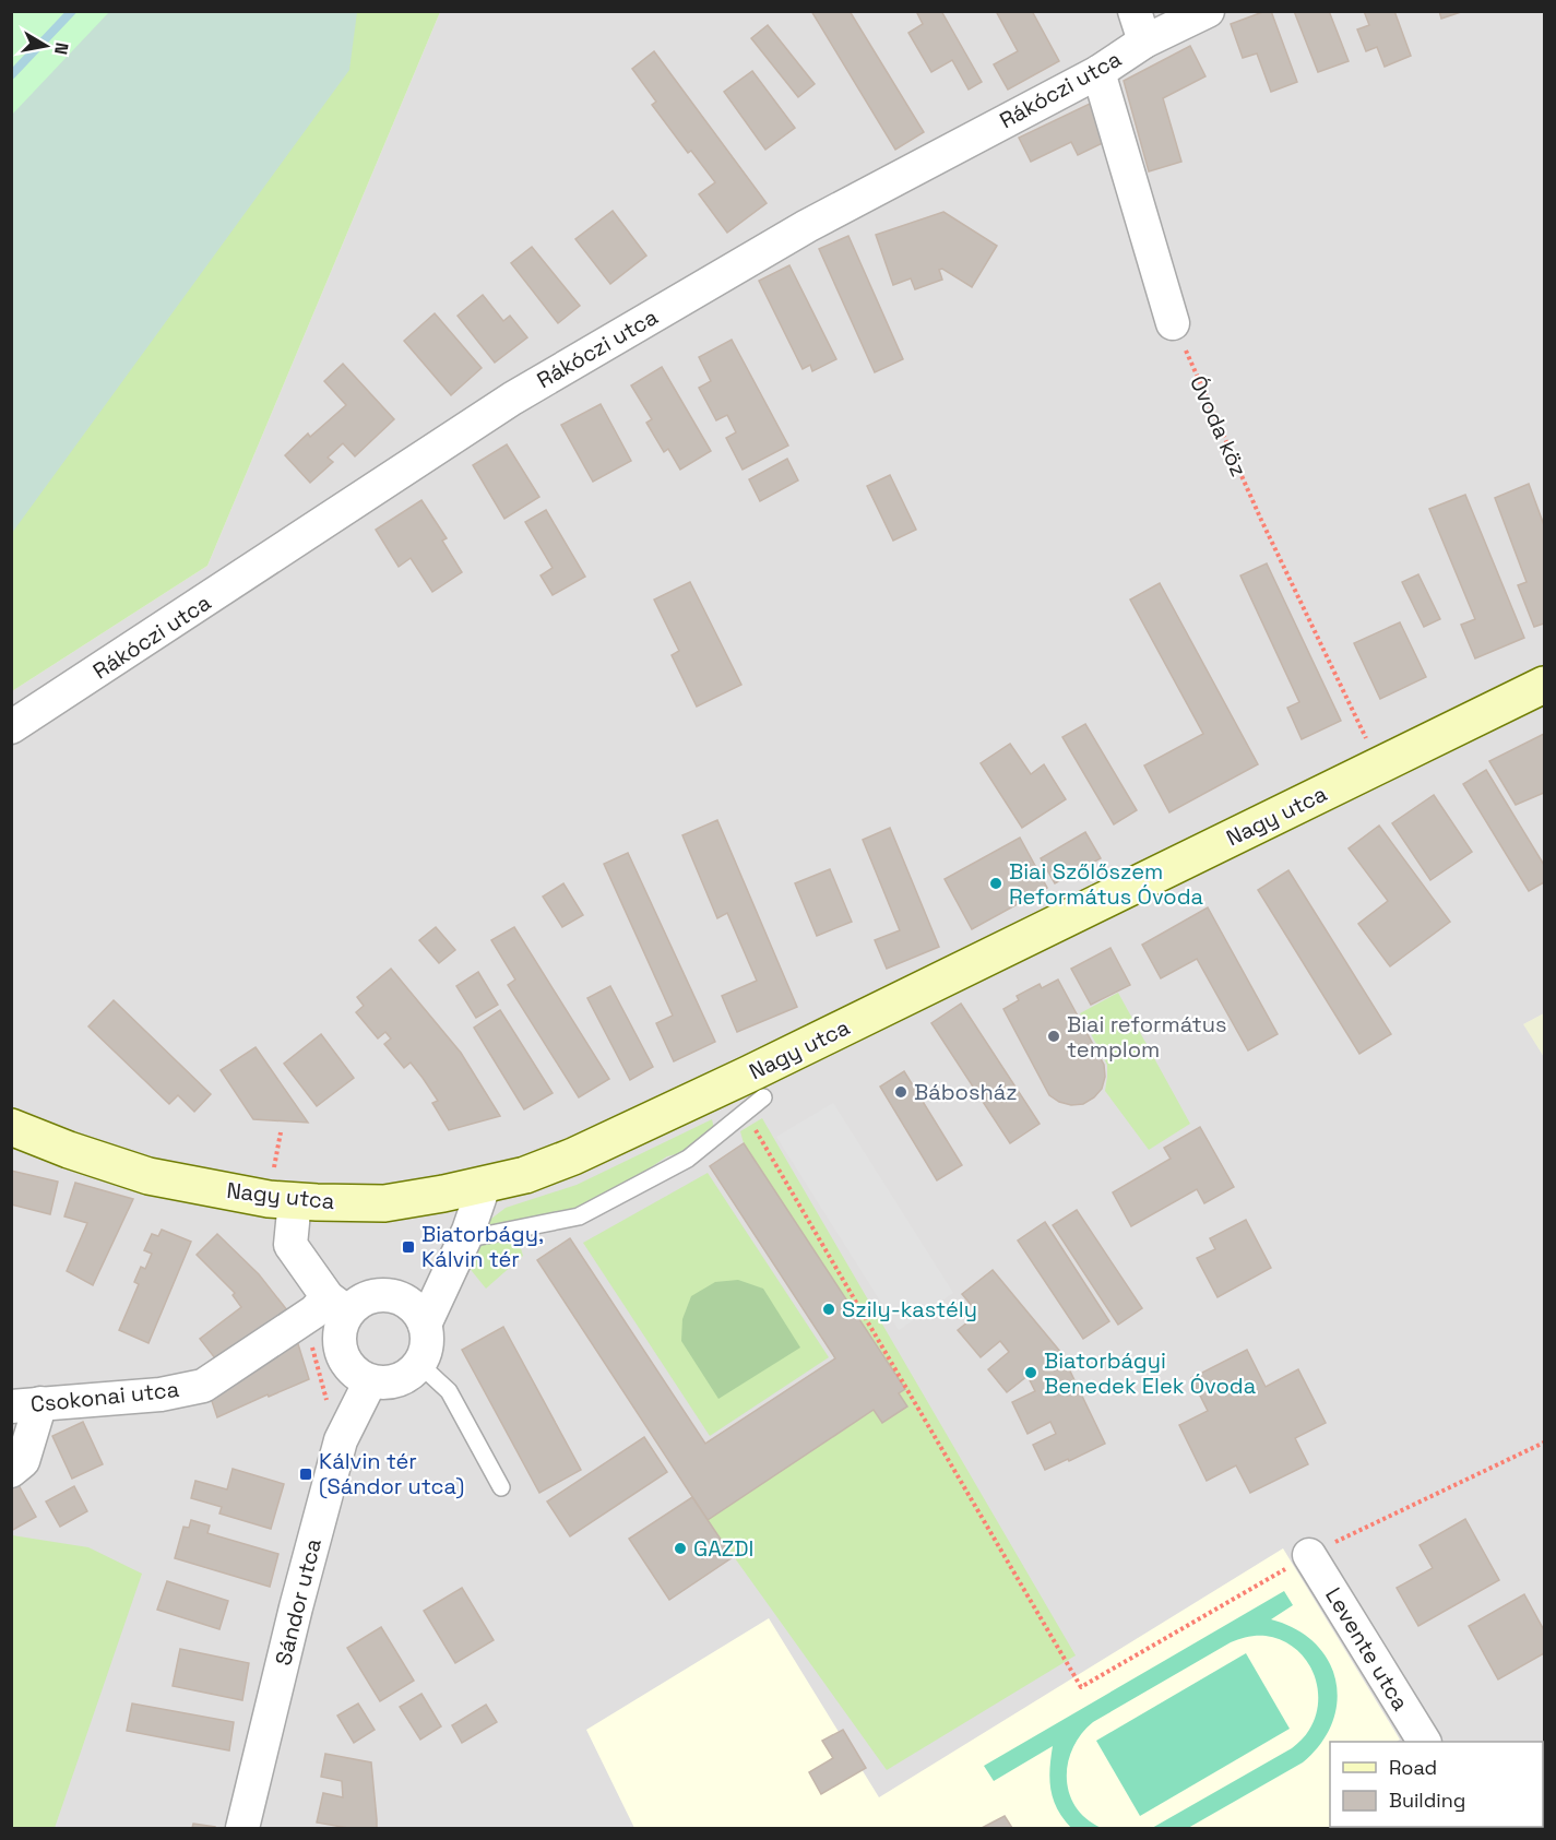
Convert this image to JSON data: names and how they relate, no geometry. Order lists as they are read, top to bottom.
{
  "streets": {
    "main road": ["Nagy utca"],
    "street": [
      "Rákóczi utca",
      "Csokonai utca",
      "Sándor utca",
      "Levente utca"
    ],
    "path": ["Óvoda köz"]
  },
  "crossings": [
    ["Óvoda köz", "Nagy utca"],
    ["Csokonai utca", "Sándor utca"]
  ],
  "places": {
    "other": [
      "Biai Szőlőszem Református Óvoda",
      "Biai református templom",
      "Bábosház",
      "Szily-kastély",
      "Biatorbágyi Benedek Elek Óvoda",
      "GAZDI"
    ],
    "transit": ["Biatorbágy, Kálvin tér", "Kálvin tér (Sándor utca)"]
  },
  "legend": ["Road", "Building"],
  "north": "right"
}
